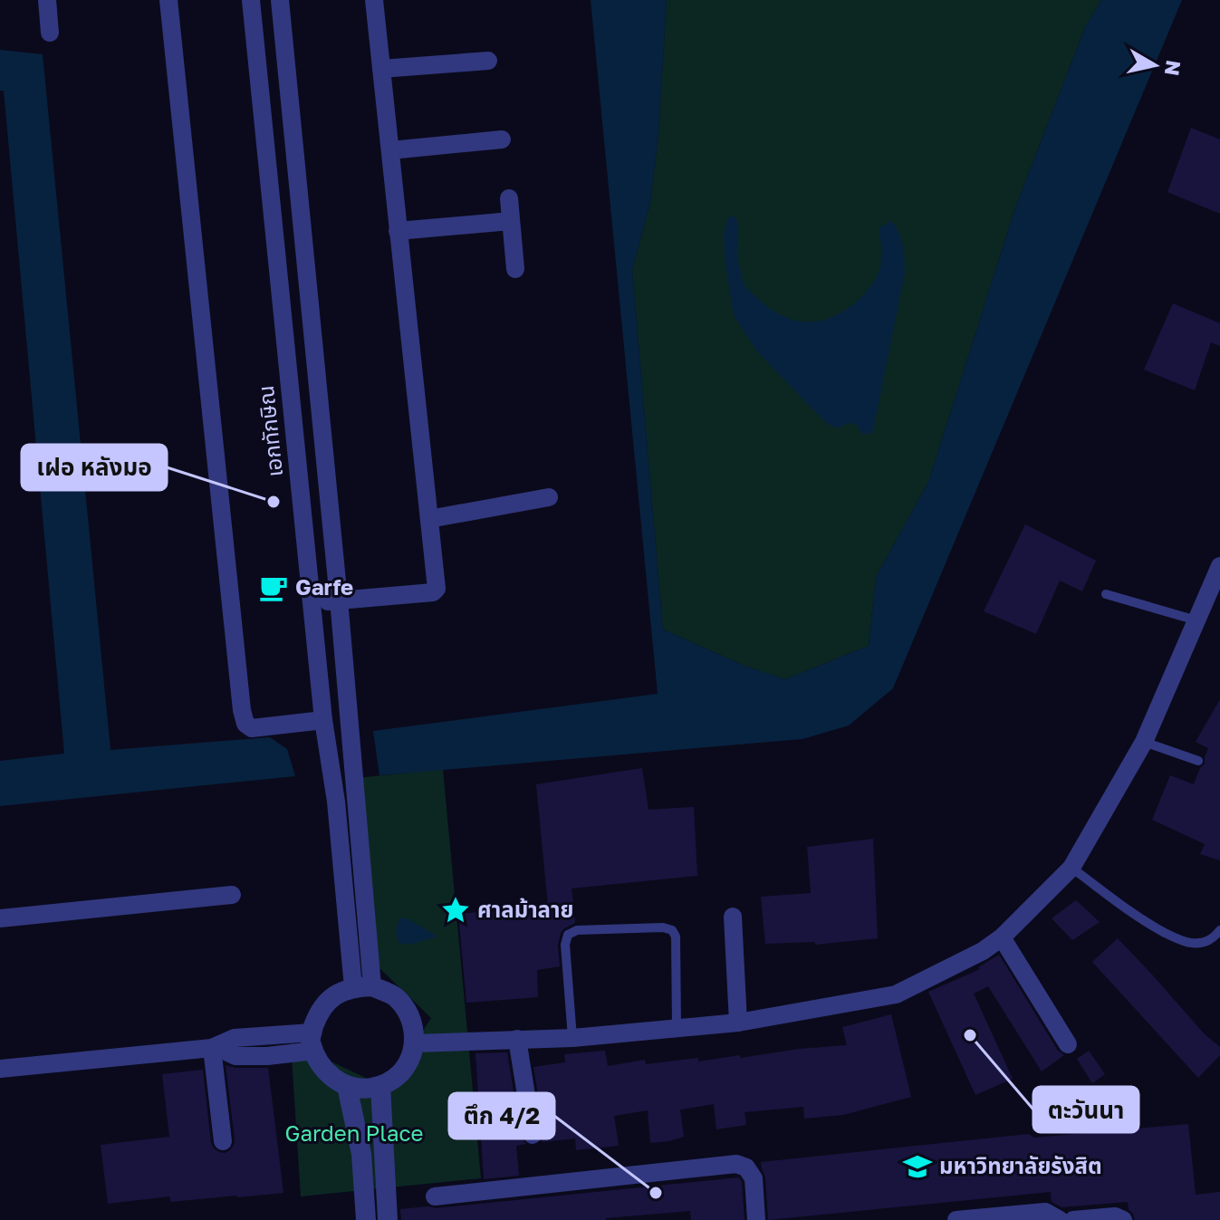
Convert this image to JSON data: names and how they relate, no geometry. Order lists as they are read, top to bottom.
{
  "streets": {
    "street": ["เอกทักษิณ"]
  },
  "parks": ["Garden Place"],
  "places": {
    "other": ["เฝอ หลังมอ", "ตะวันนา", "ตึก 4/2"],
    "cafe": ["Garfe"],
    "place": ["ศาลม้าลาย"],
    "school or university": ["มหาวิทยาลัยรังสิต"]
  },
  "north": "right"
}
